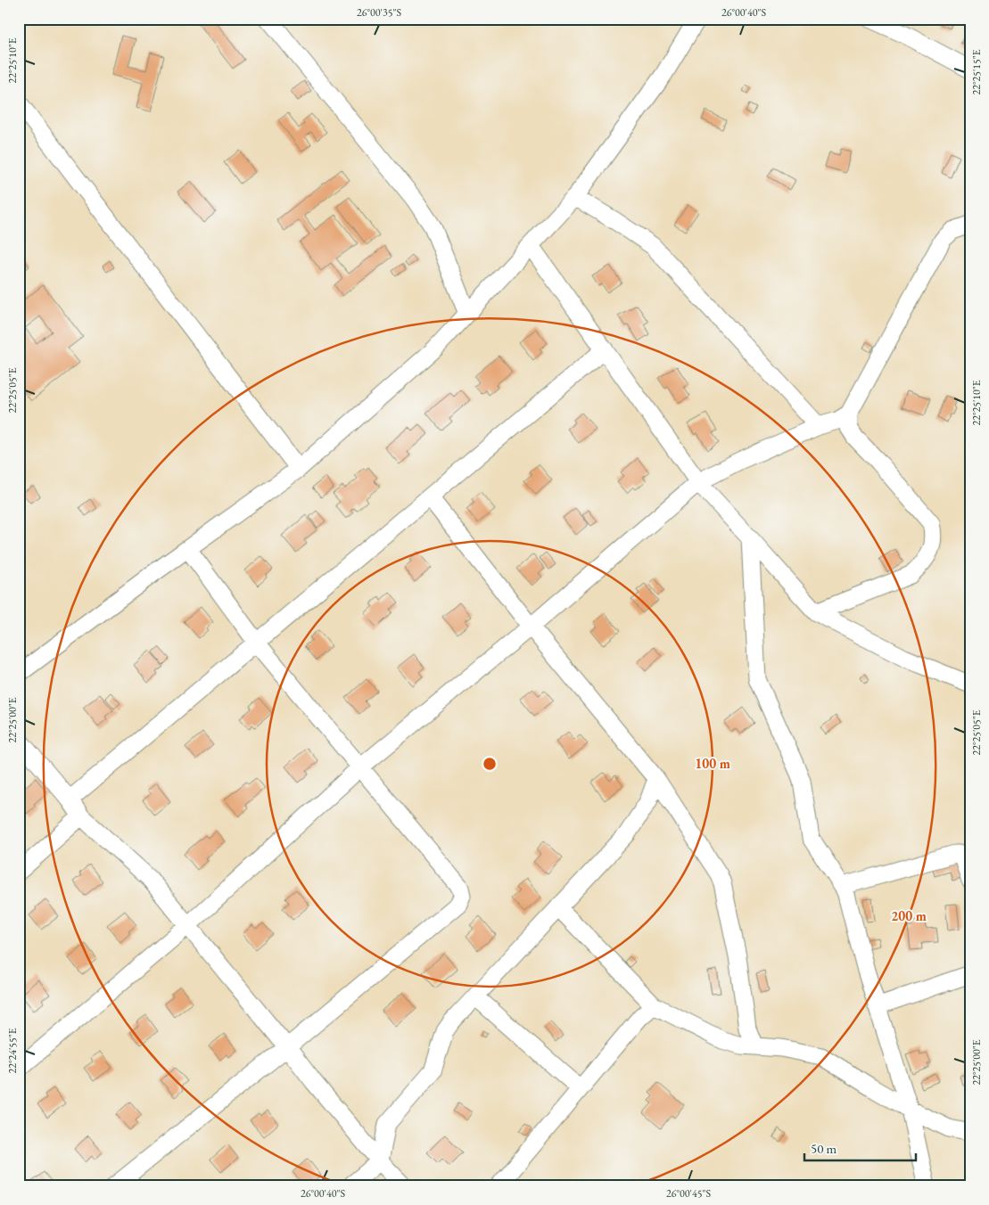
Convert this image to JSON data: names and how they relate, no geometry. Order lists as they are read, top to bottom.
{
  "scale_bar": "50 m",
  "coordinates": [
    "26°00'35\"S",
    "26°00'40\"S",
    "22°25'10\"E",
    "22°25'15\"E",
    "22°25'05\"E",
    "22°25'00\"E",
    "22°24'55\"E",
    "26°00'45\"S"
  ],
  "rings": ["100 m", "200 m"]
}
